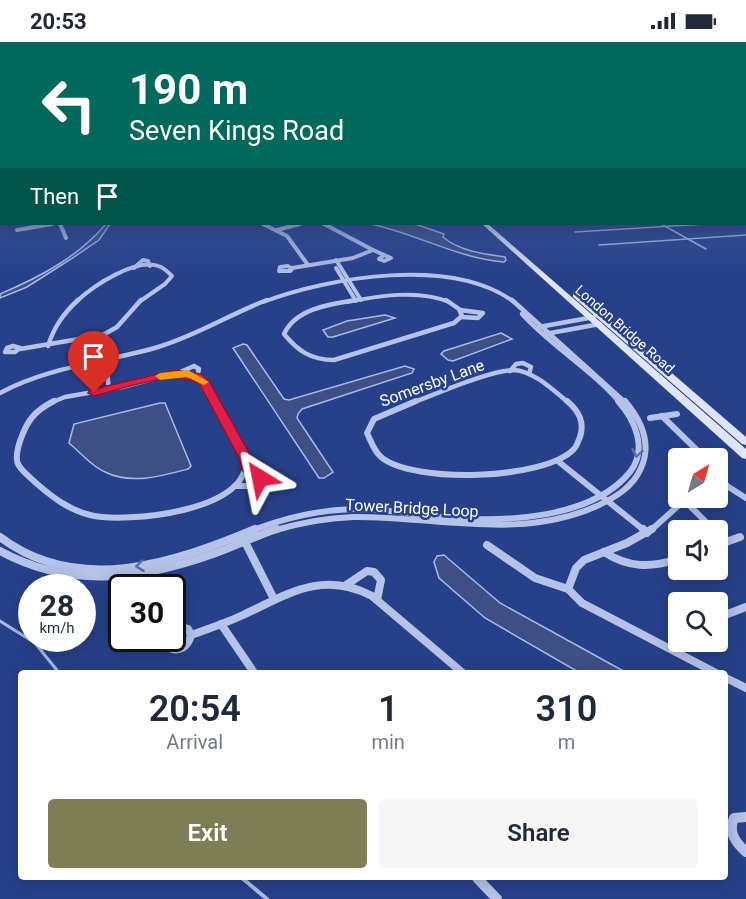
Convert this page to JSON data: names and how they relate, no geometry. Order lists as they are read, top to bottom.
{
  "streets": {
    "main road": ["London Bridge Road"],
    "street": ["Somersby Lane", "Tower Bridge Loop"]
  },
  "north": "top right",
  "page": {
    "status": "20:53",
    "turn": ["190 m", "Seven Kings Road"],
    "then": "Then",
    "speed": "28 km/h",
    "limit": "30",
    "eta": [
      "20:54",
      "Arrival",
      "1",
      "min",
      "310",
      "m"
    ],
    "buttons": ["Exit", "Share"]
  }
}
